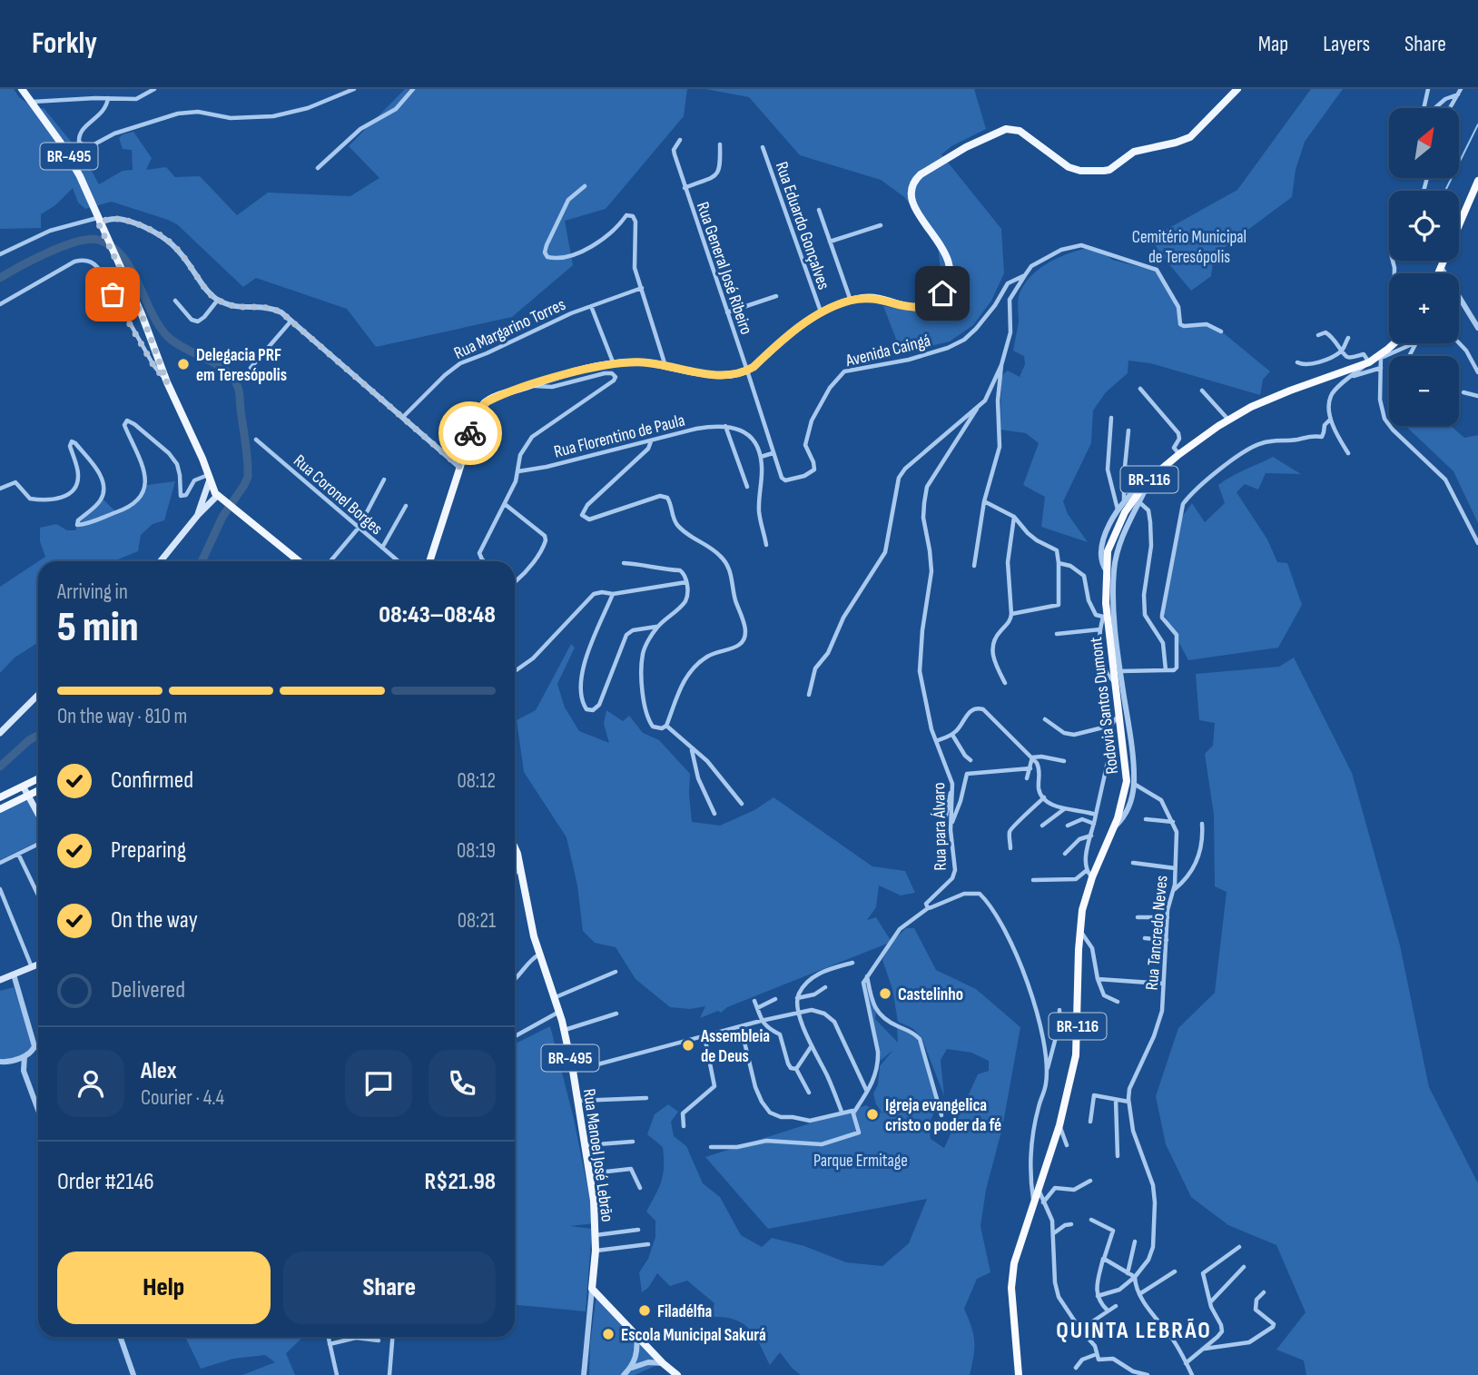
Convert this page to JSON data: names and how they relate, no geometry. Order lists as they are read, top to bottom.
{
  "streets": {
    "highway": ["BR-116", "Rodovia Santos Dumont"],
    "main road": ["BR-495", "Rua Manoel José Lebrão"],
    "street": [
      "Rua Eduardo Gonçalves",
      "Rua General José Ribeiro",
      "Rua Margarino Torres",
      "Avenida Caingá",
      "Rua Florentino de Paula",
      "Rua Coronel Borges",
      "Rua para Álvaro",
      "Rua Tancredo Neves"
    ]
  },
  "crossings": [
    ["Rua General José Ribeiro", "Avenida Caingá"]
  ],
  "districts": ["QUINTA LEBRÃO"],
  "parks": ["Cemitério Municipal de Teresópolis", "Parque Ermitage"],
  "places": [
    "Delegacia PRF em Teresópolis",
    "Castelinho",
    "Assembleia de Deus",
    "Igreja evangelica cristo o poder da fé",
    "Filadélfia",
    "Escola Municipal Sakurá"
  ],
  "north": "top right",
  "page": {
    "header": "Forkly",
    "nav": ["Map", "Layers", "Share"],
    "map_buttons": ["+", "−"],
    "heading": ["5 min", "Arriving in", "08:43–08:48"],
    "panel": [
      "Alex",
      "Courier · 4.4",
      "Order #2146",
      "R$21.98"
    ],
    "bar": "On the way · 810 m",
    "list": [
      ["Confirmed", "08:12"],
      ["Preparing", "08:19"],
      ["On the way", "08:21"],
      "Delivered"
    ],
    "buttons": ["Help", "Share"]
  }
}
